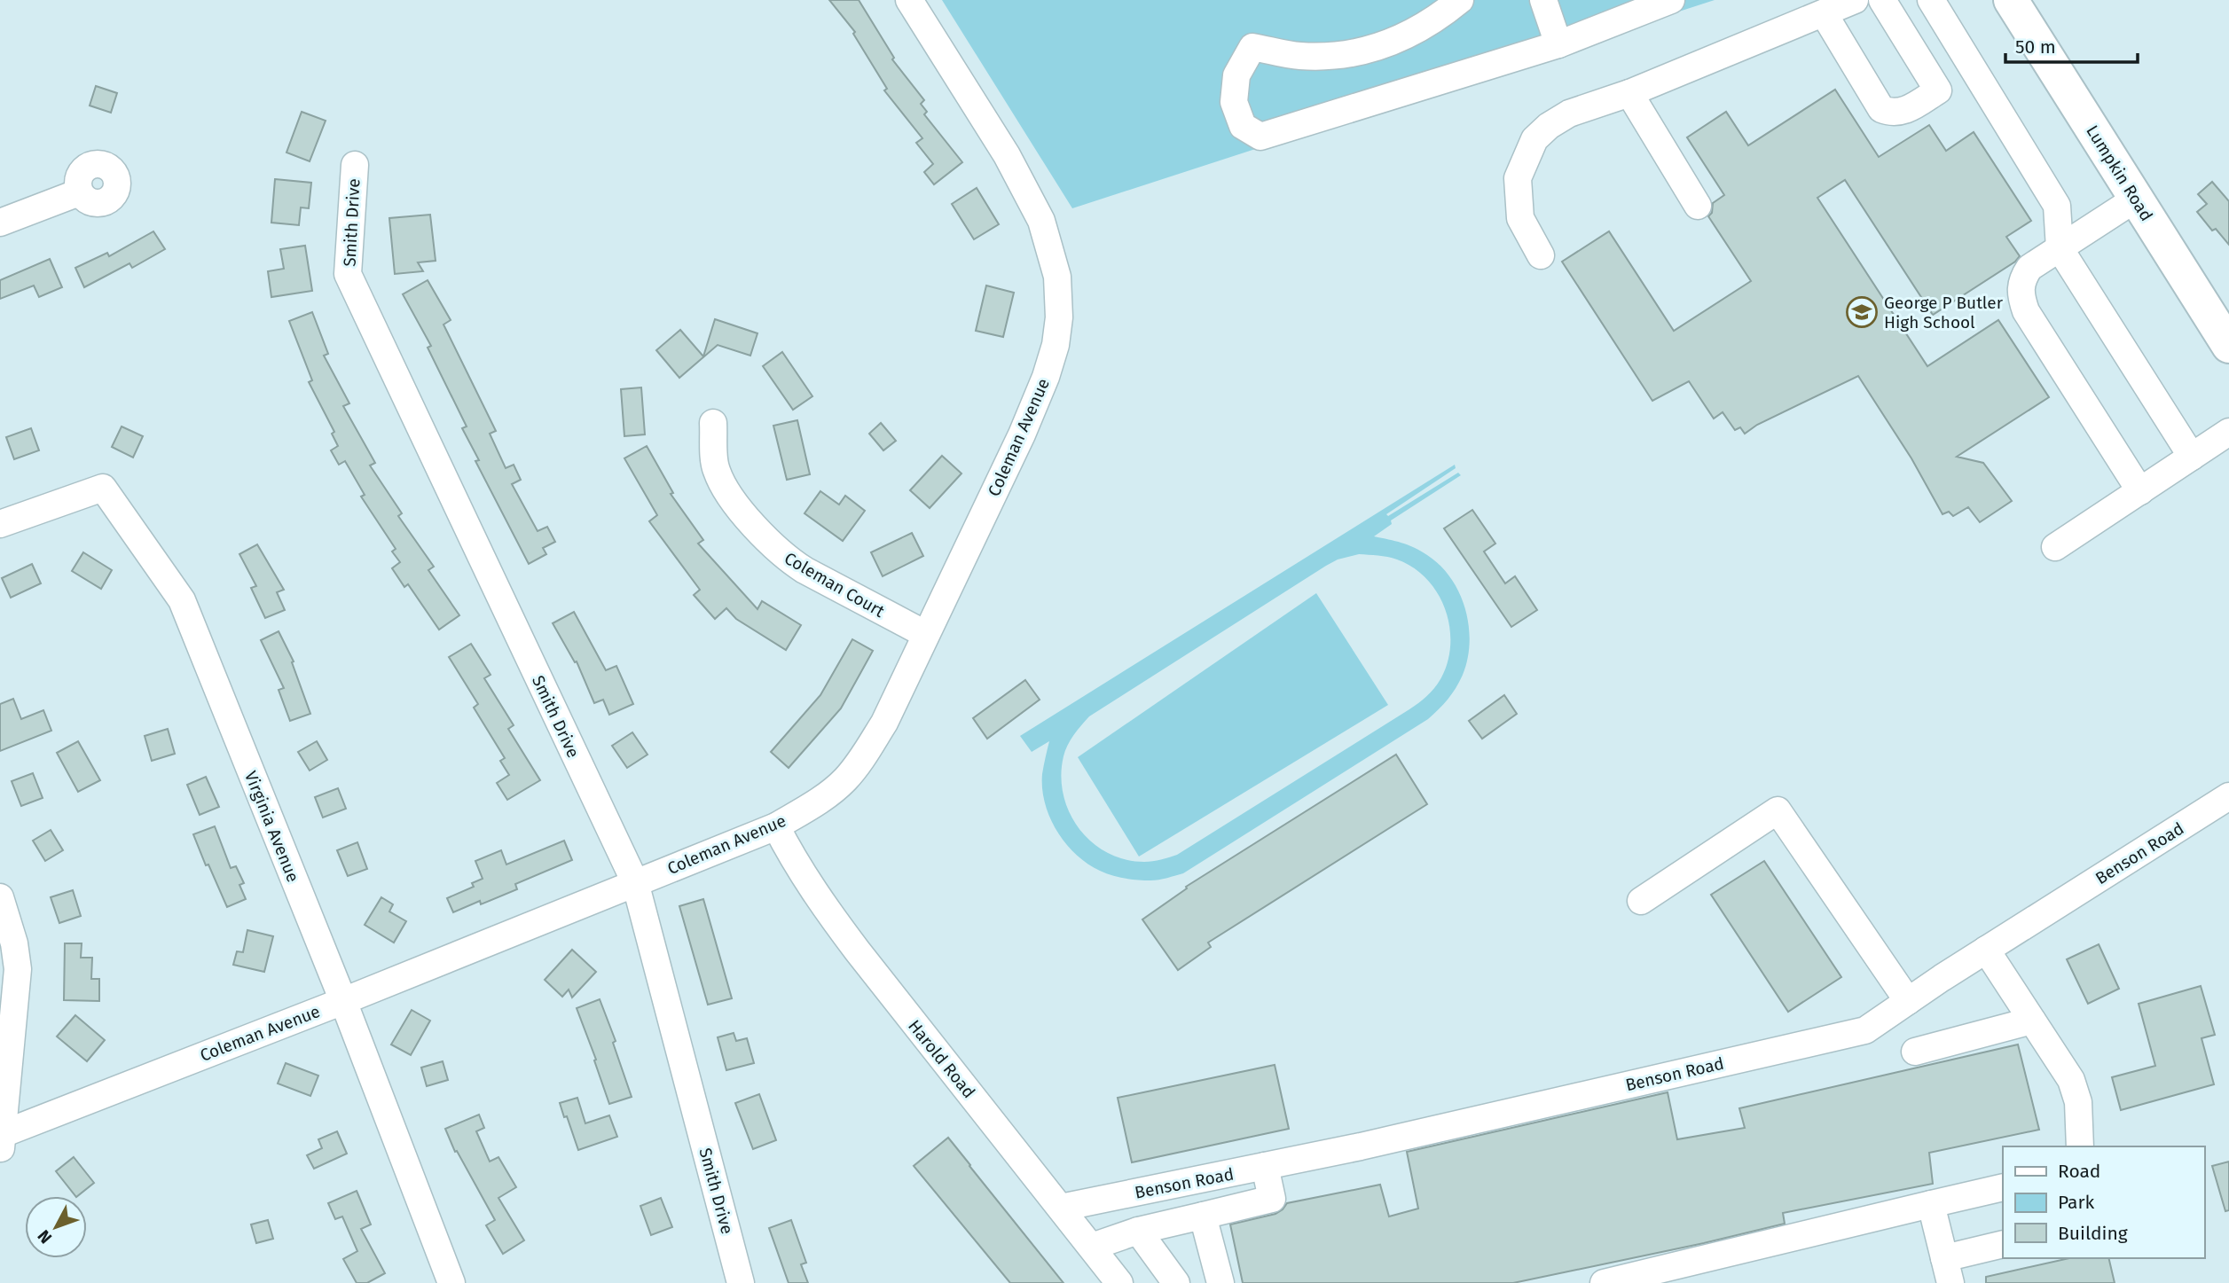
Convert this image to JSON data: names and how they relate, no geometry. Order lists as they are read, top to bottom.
{
  "streets": {
    "main road": ["Lumpkin Road"],
    "street": [
      "Smith Drive",
      "Coleman Avenue",
      "Coleman Court",
      "Virginia Avenue",
      "Benson Road",
      "Harold Road"
    ]
  },
  "crossings": [
    ["Smith Drive", "Coleman Avenue"],
    ["Coleman Avenue", "Coleman Court"],
    ["Coleman Avenue", "Virginia Avenue"],
    ["Coleman Avenue", "Harold Road"],
    ["Benson Road", "Harold Road"]
  ],
  "places": {
    "school or university": ["George P Butler High School"]
  },
  "legend": ["Road", "Park", "Building"],
  "scale_bar": "50 m",
  "north": "bottom left"
}
